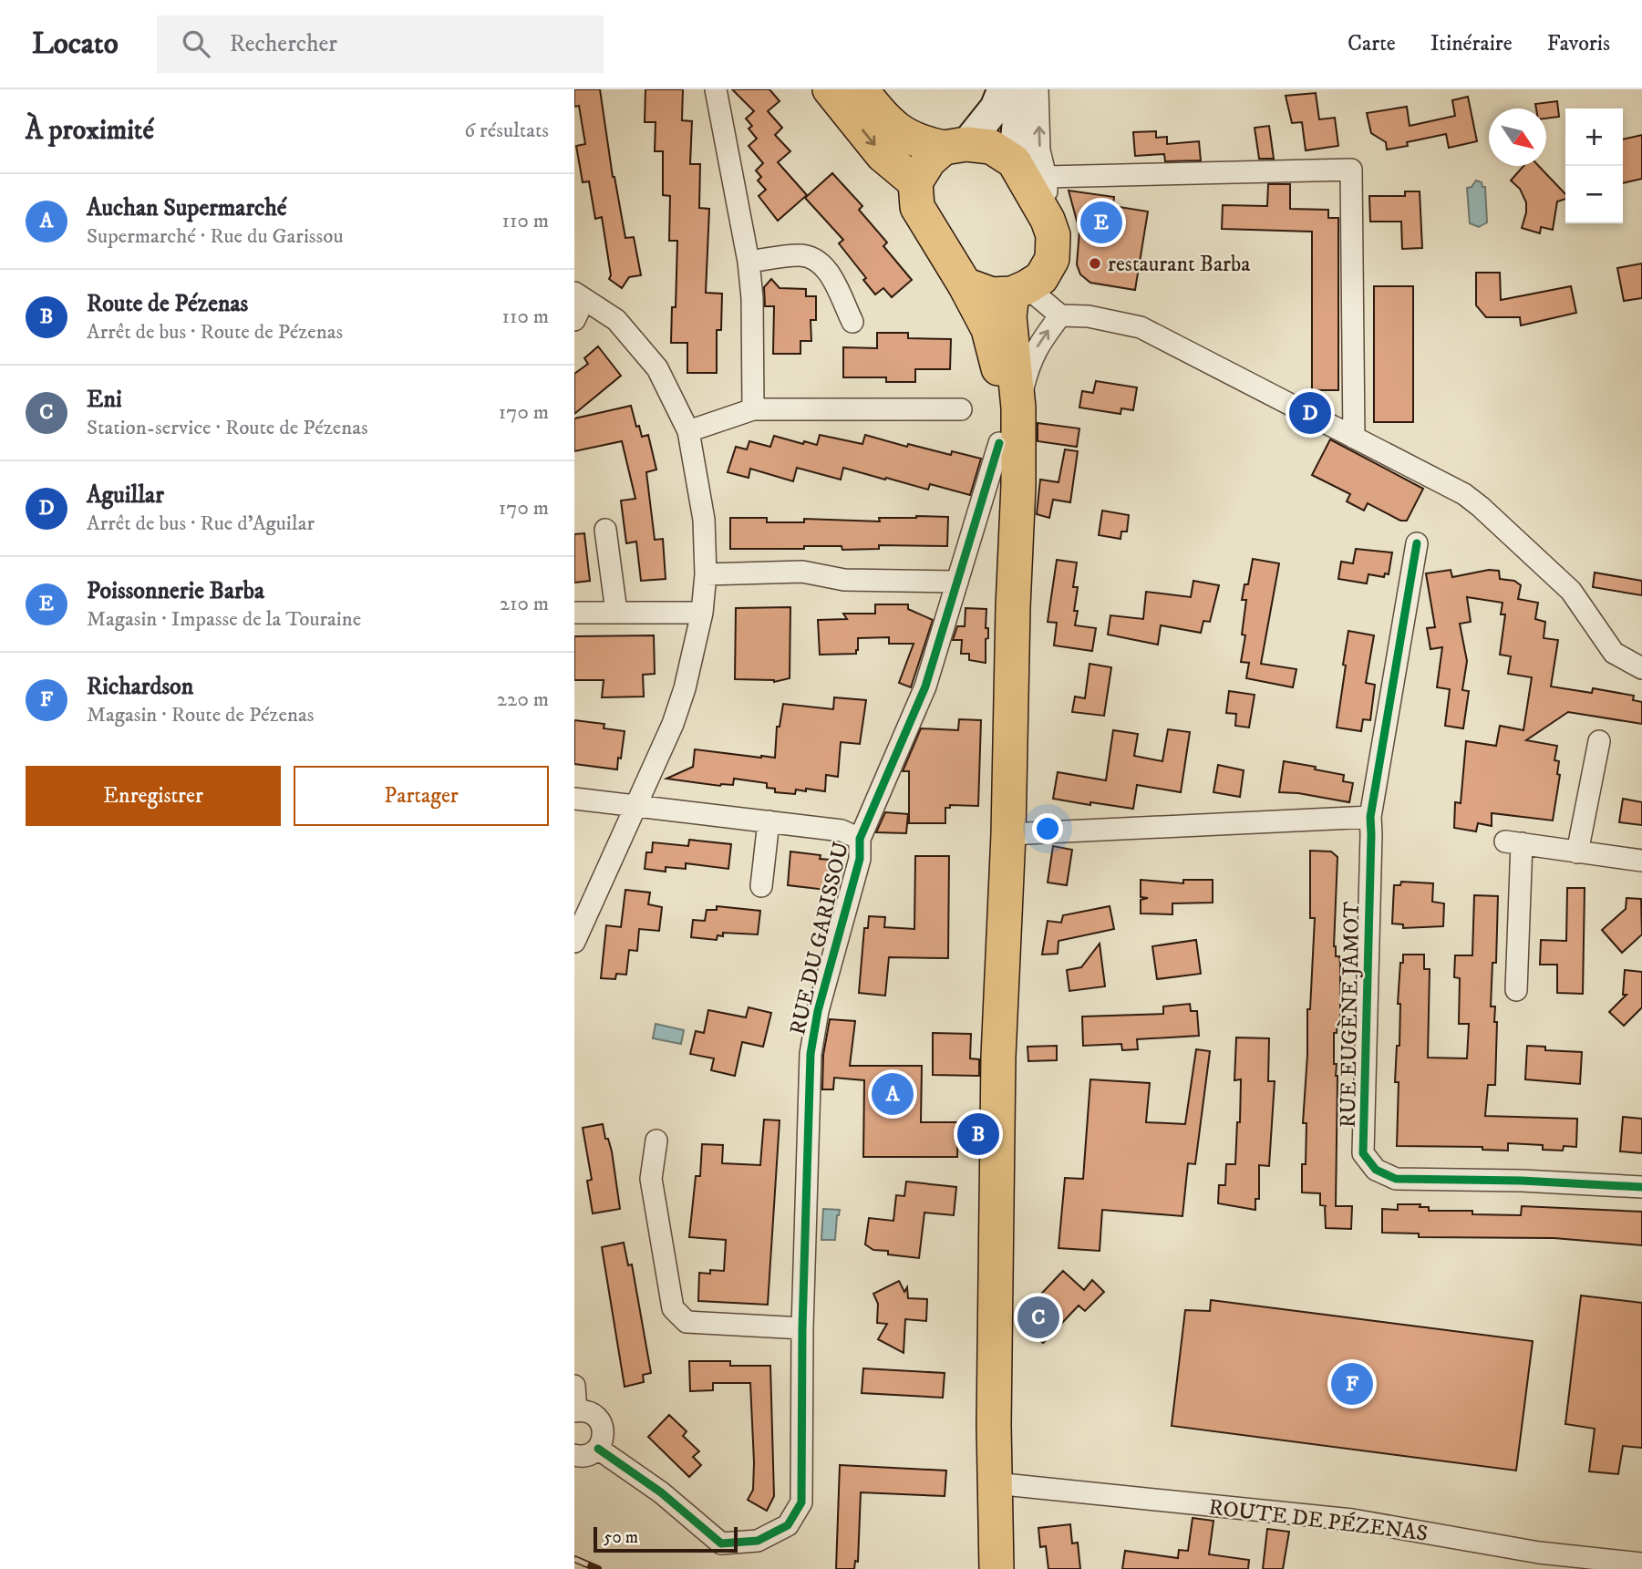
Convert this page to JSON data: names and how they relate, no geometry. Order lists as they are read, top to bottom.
{
  "streets": {
    "street": ["RUE DU GARISSOU", "RUE EUGÈNE JAMOT", "ROUTE DE PÉZENAS"]
  },
  "places": ["restaurant Barba"],
  "scale_bar": "50 m",
  "north": "bottom right",
  "page": {
    "header": "Locato",
    "search": "Rechercher",
    "nav": ["Carte", "Itinéraire", "Favoris"],
    "heading": ["À proximité", "6 résultats"],
    "map_buttons": ["+", "−"],
    "list": [
      {
        "mark": "A",
        "name": "Auchan Supermarché",
        "note": "Supermarché · Rue du Garissou",
        "value": "110 m"
      },
      {
        "mark": "B",
        "name": "Route de Pézenas",
        "note": "Arrêt de bus · Route de Pézenas",
        "value": "110 m"
      },
      {
        "mark": "C",
        "name": "Eni",
        "note": "Station-service · Route de Pézenas",
        "value": "170 m"
      },
      {
        "mark": "D",
        "name": "Aguillar",
        "note": "Arrêt de bus · Rue d'Aguilar",
        "value": "170 m"
      },
      {
        "mark": "E",
        "name": "Poissonnerie Barba",
        "note": "Magasin · Impasse de la Touraine",
        "value": "210 m"
      },
      {
        "mark": "F",
        "name": "Richardson",
        "note": "Magasin · Route de Pézenas",
        "value": "220 m"
      }
    ],
    "pins": [
      "E",
      "D",
      "A",
      "B",
      "C",
      "F"
    ],
    "buttons": ["Enregistrer", "Partager"],
    "scale": "50 m"
  }
}
